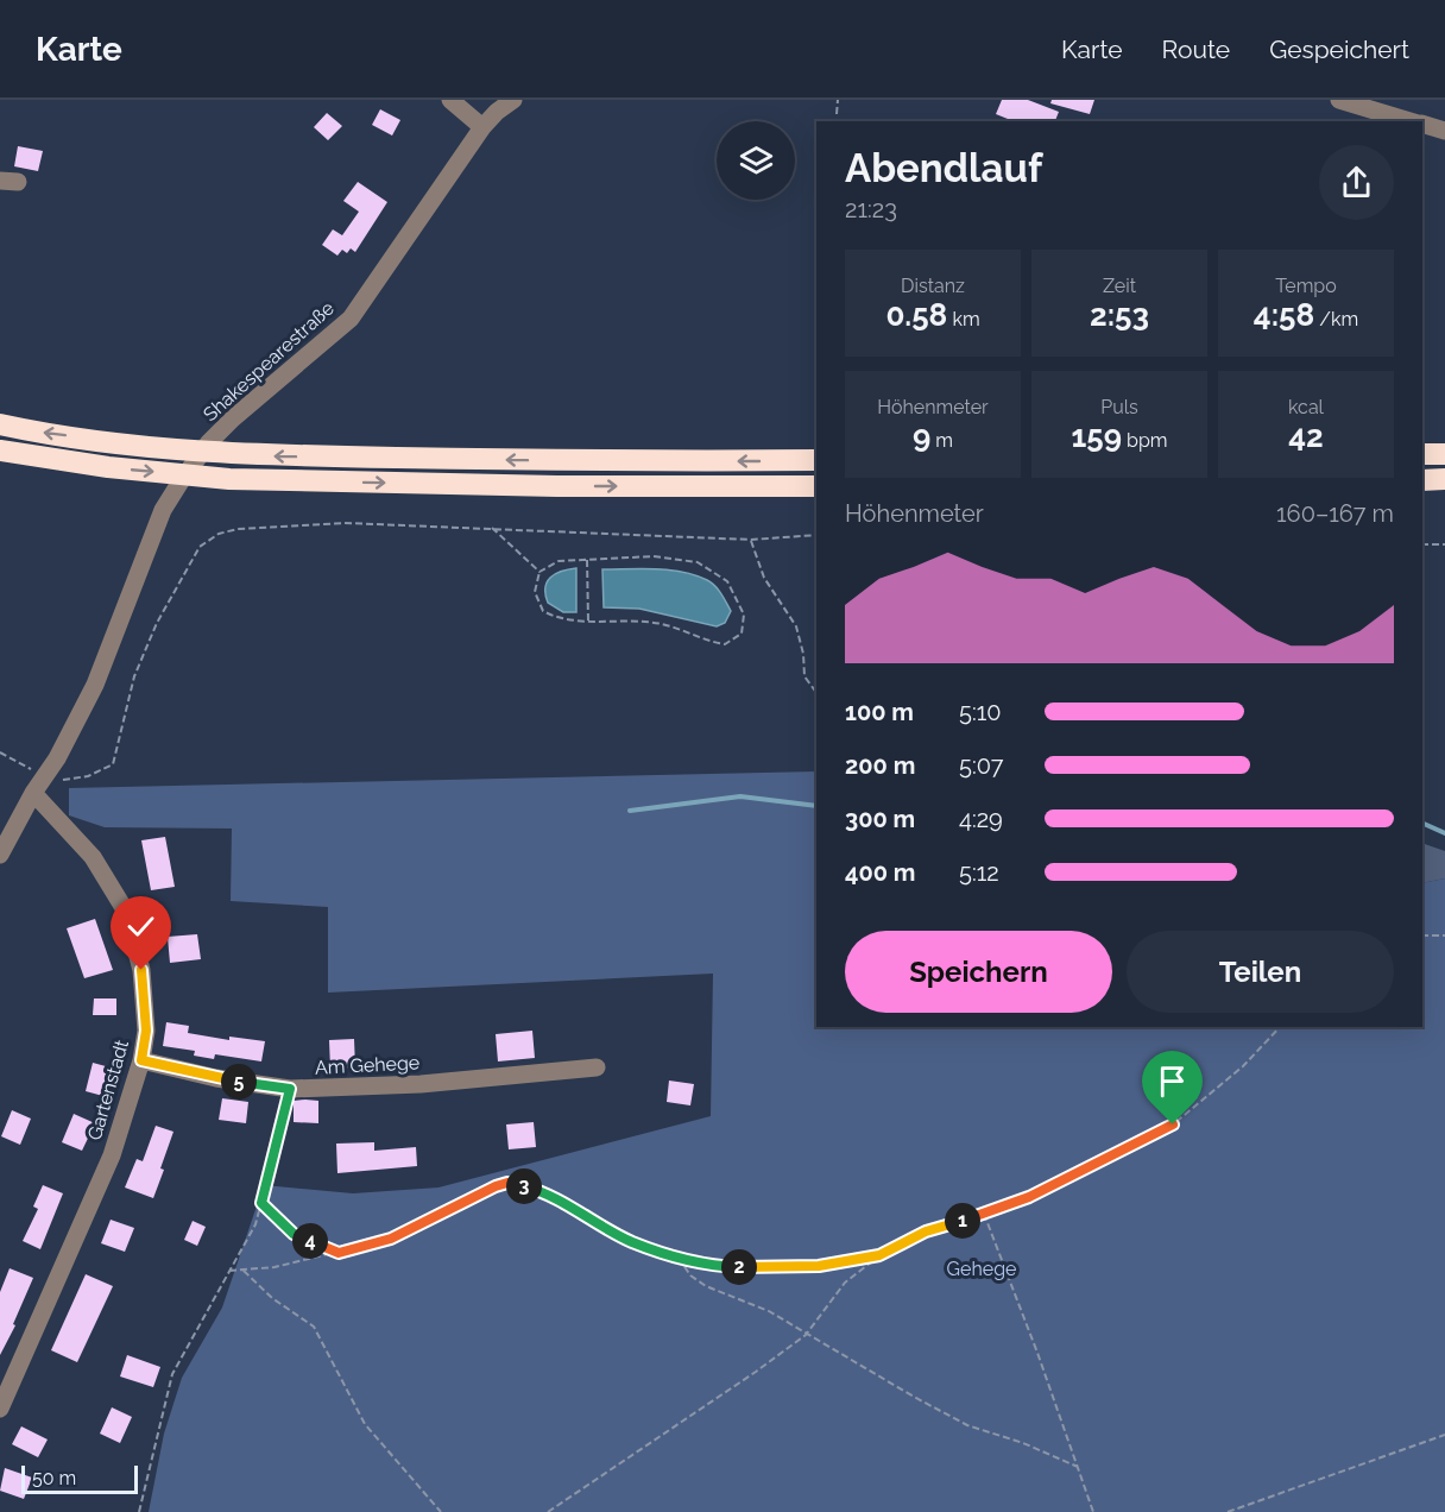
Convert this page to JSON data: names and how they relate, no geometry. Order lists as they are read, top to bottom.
{
  "streets": {
    "street": ["Shakespearestraße", "Am Gehege", "Gartenstadt"]
  },
  "crossings": [
    ["Shakespearestraße", "Gartenstadt"],
    ["Am Gehege", "Gartenstadt"]
  ],
  "parks": ["Gehege"],
  "scale_bar": "50 m",
  "page": {
    "header": "Karte",
    "nav": ["Karte", "Route", "Gespeichert"],
    "heading": ["Abendlauf", "21:23"],
    "stats": [
      ["Distanz", "0.58 km"],
      ["Zeit", "2:53"],
      ["Tempo", "4:58 /km"],
      ["Höhenmeter", "9 m"],
      ["Puls", "159 bpm"],
      ["kcal", "42"]
    ],
    "chart": ["Höhenmeter", "160–167 m"],
    "list": [
      {
        "name": "100 m",
        "note": "5:10"
      },
      {
        "name": "200 m",
        "note": "5:07"
      },
      {
        "name": "300 m",
        "note": "4:29"
      },
      {
        "name": "400 m",
        "note": "5:12"
      }
    ],
    "buttons": ["Speichern", "Teilen"],
    "pins": [
      "5",
      "3",
      "1",
      "4",
      "2"
    ],
    "scale": "50 m"
  }
}
